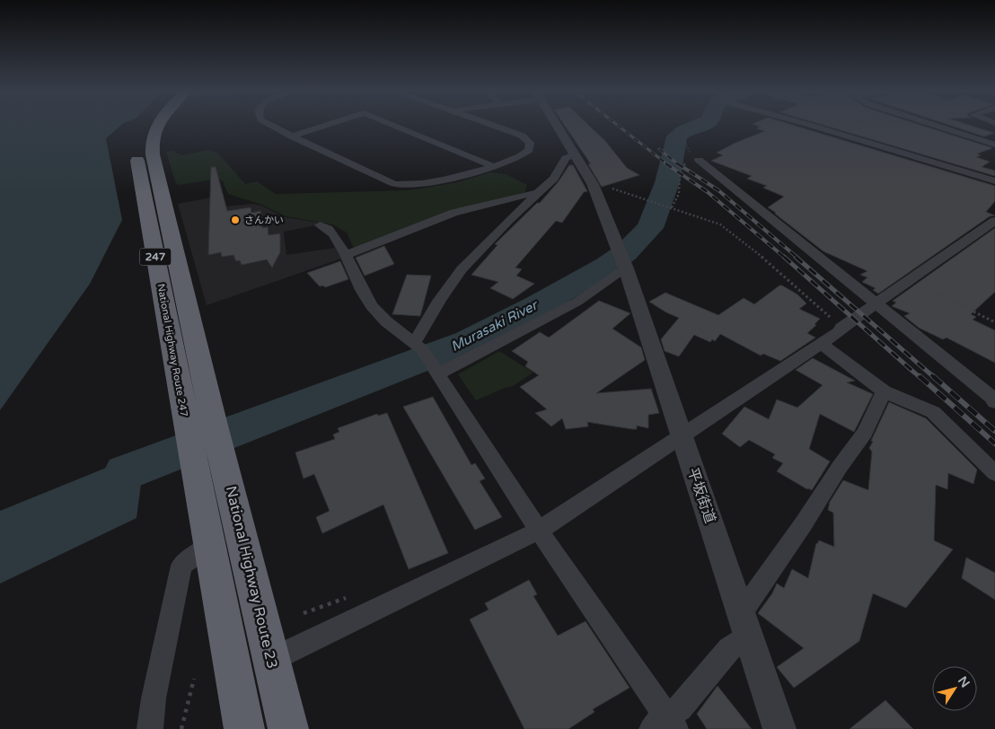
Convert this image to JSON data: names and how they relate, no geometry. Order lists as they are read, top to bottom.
{
  "streets": {
    "highway": ["247", "National Highway Route 247", "National Highway Route 23"],
    "street": ["平坂街道"]
  },
  "crossings": [
    ["247", "National Highway Route 247"],
    ["247", "National Highway Route 23"],
    ["National Highway Route 247", "National Highway Route 23"]
  ],
  "water": ["Murasaki River"],
  "places": ["さんかい"],
  "north": "top right"
}
